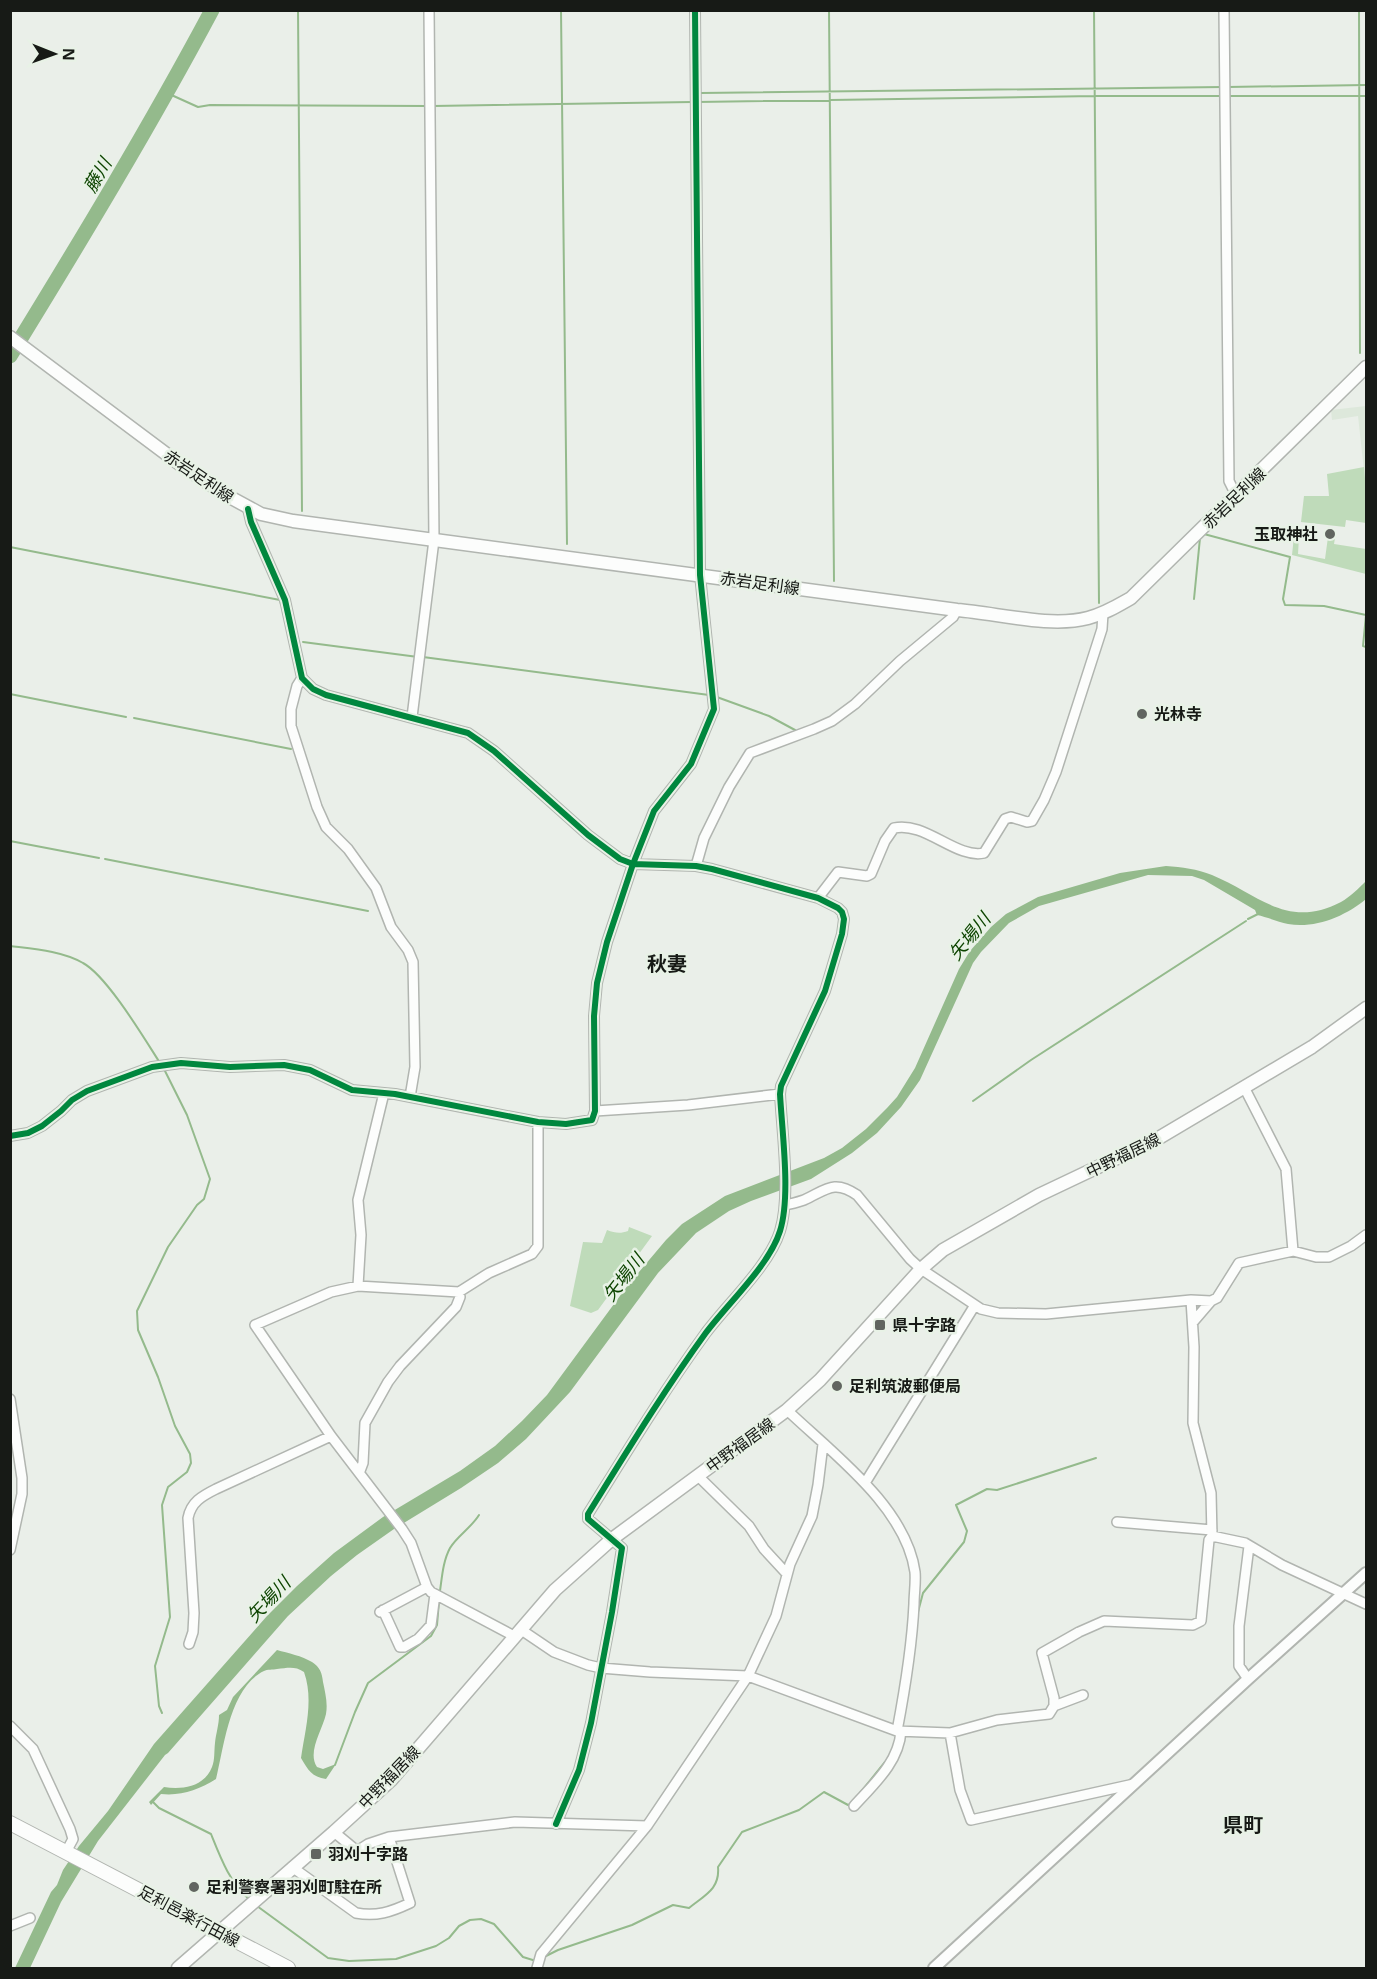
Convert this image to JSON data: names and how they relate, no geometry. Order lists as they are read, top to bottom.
{
  "streets": {
    "main road": ["赤岩足利線", "中野福居線", "足利邑楽行田線"]
  },
  "crossings": [
    ["中野福居線", "足利邑楽行田線"]
  ],
  "districts": ["秋妻", "県町"],
  "water": ["藤川", "矢場川"],
  "places": {
    "other": [
      "玉取神社",
      "光林寺",
      "足利筑波郵便局",
      "足利警察署羽刈町駐在所"
    ],
    "transit": ["県十字路", "羽刈十字路"]
  },
  "north": "right"
}
